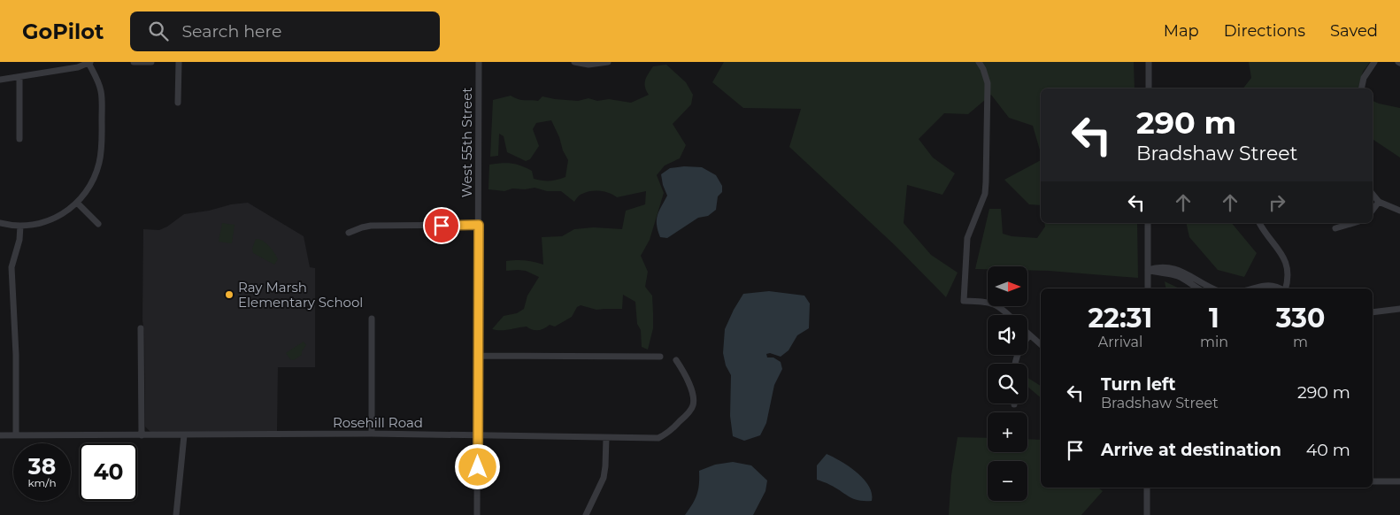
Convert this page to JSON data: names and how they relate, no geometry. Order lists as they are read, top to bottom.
{
  "streets": {
    "street": ["West 55th Street", "Rosehill Road"]
  },
  "crossings": [
    ["West 55th Street", "Rosehill Road"]
  ],
  "places": ["Ray Marsh Elementary School"],
  "north": "right",
  "page": {
    "header": "GoPilot",
    "search": "Search here",
    "nav": ["Map", "Directions", "Saved"],
    "turn": ["290 m", "Bradshaw Street"],
    "map_buttons": ["+", "−"],
    "eta": [
      "22:31",
      "Arrival",
      "1",
      "min",
      "330",
      "m"
    ],
    "list": [
      {
        "name": "Turn left",
        "note": "Bradshaw Street",
        "value": "290 m"
      },
      {
        "name": "Arrive at destination",
        "value": "40 m"
      }
    ],
    "speed": "38 km/h",
    "limit": "40"
  }
}
